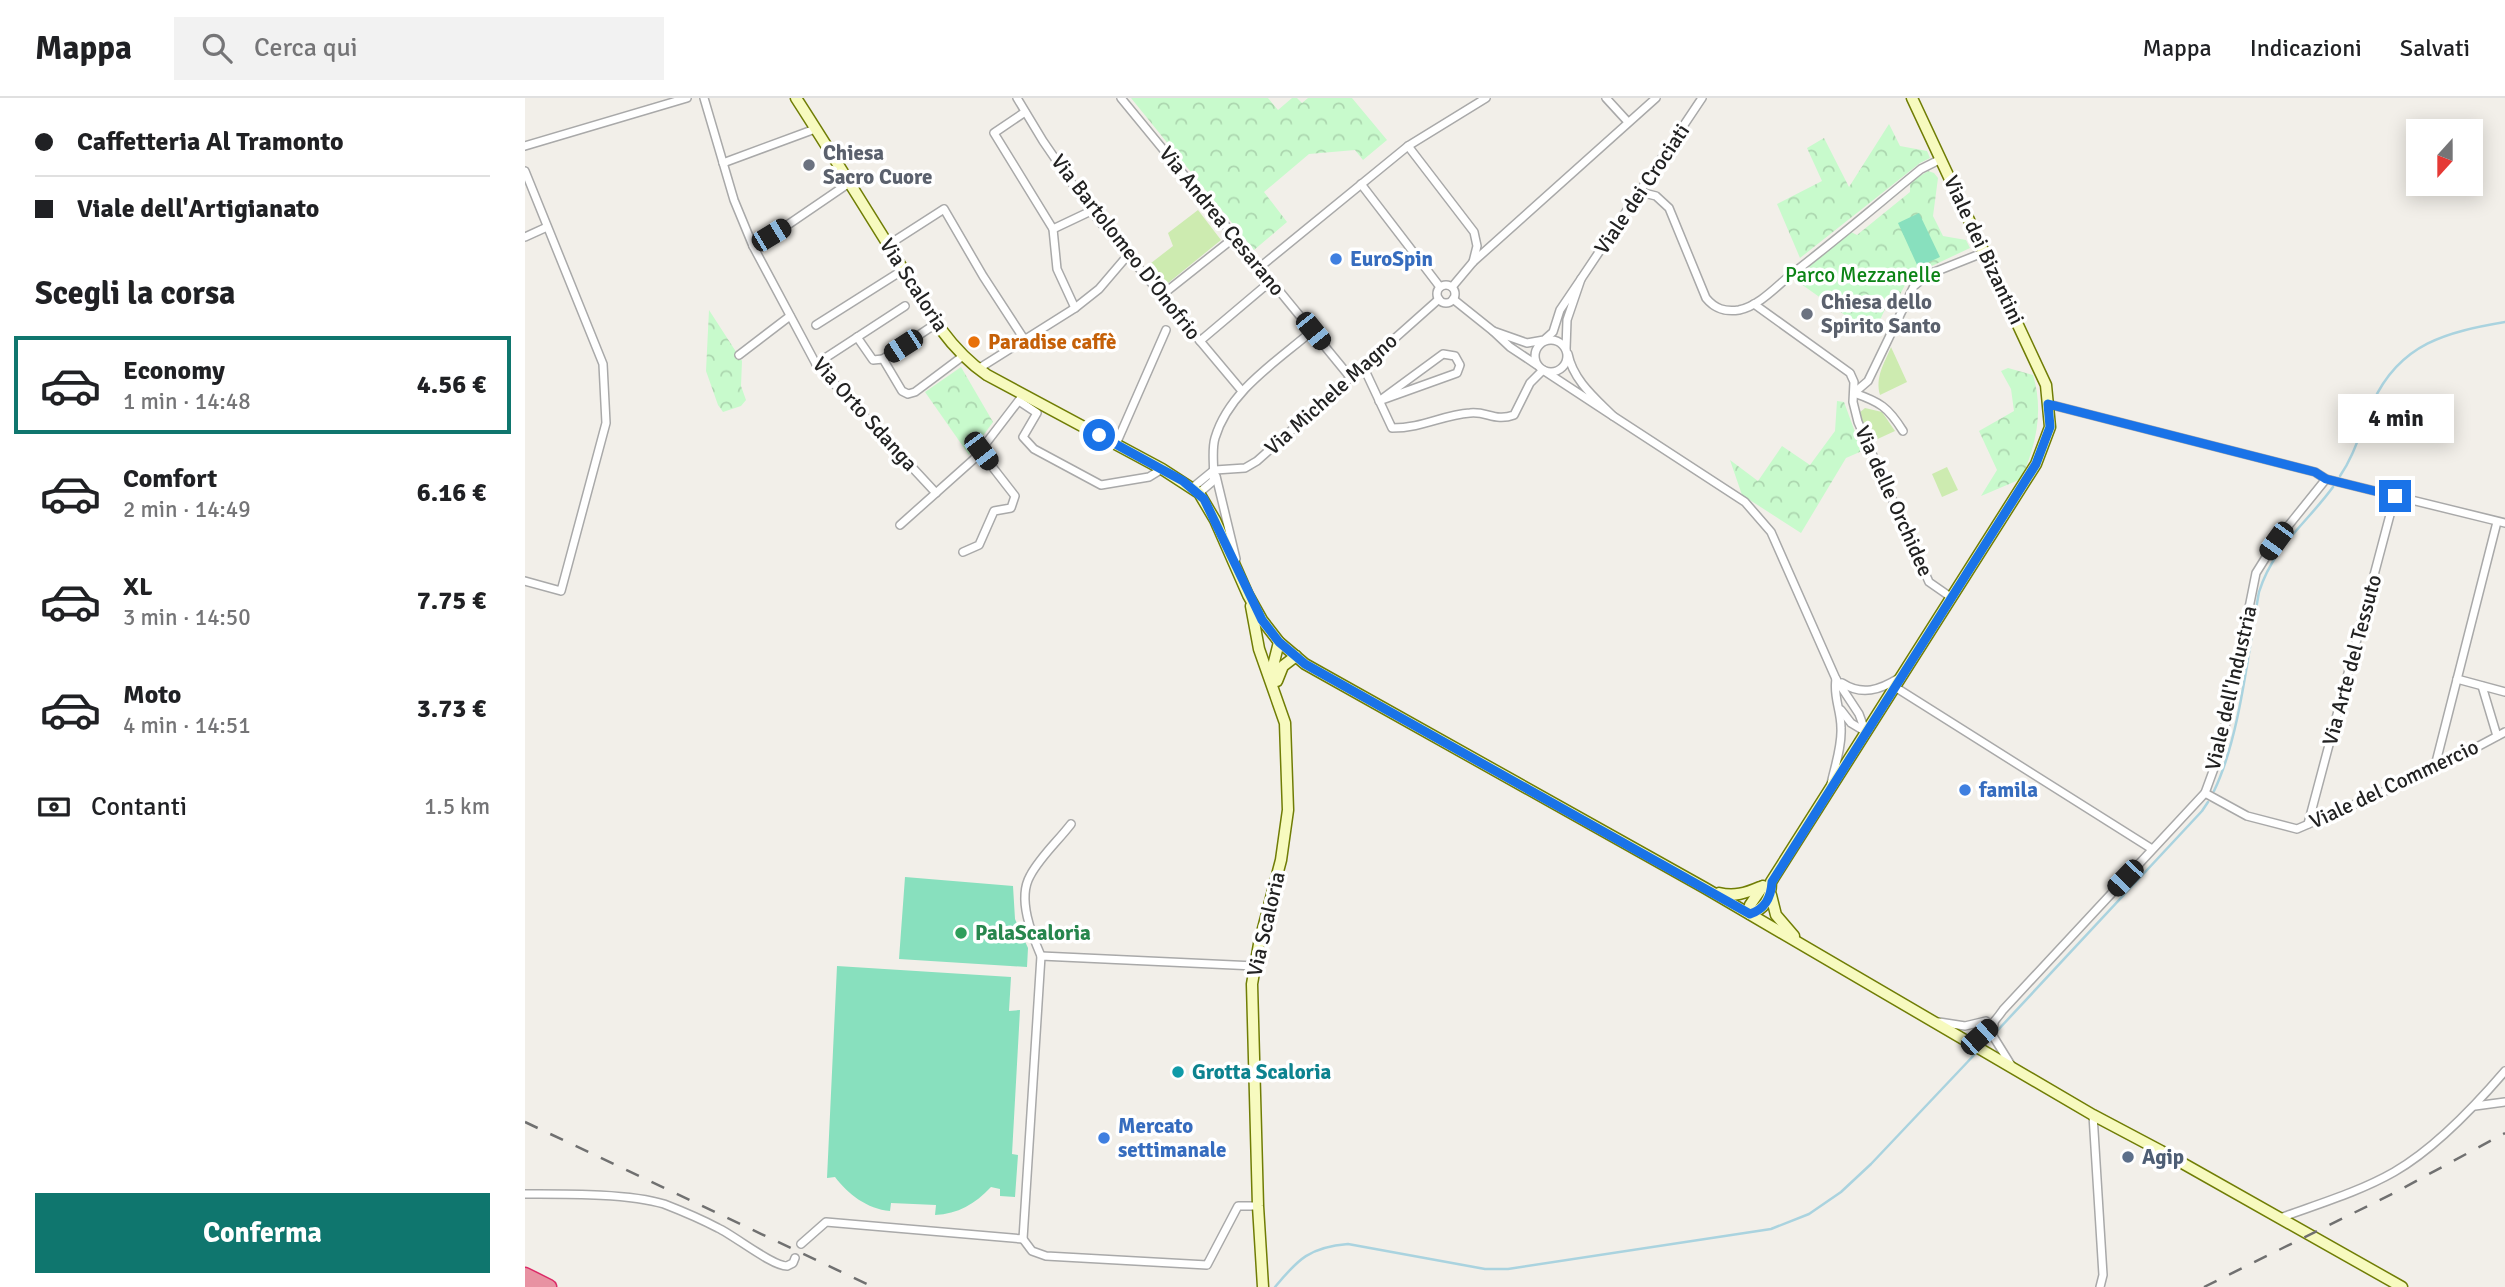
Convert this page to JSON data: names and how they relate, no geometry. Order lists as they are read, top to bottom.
{
  "streets": {
    "main road": ["Viale dei Bizantini", "Via Scaloria"],
    "street": [
      "Viale dei Crociati",
      "Via Andrea Cesarano",
      "Via Bartolomeo D'Onofrio",
      "Via Michele Magno",
      "Via Orto Sdanga",
      "Via delle Orchidee",
      "Via Arte del Tessuto",
      "Viale dell'Industria",
      "Viale del Commercio"
    ]
  },
  "crossings": [
    ["Via Andrea Cesarano", "Via Scaloria"],
    ["Via Andrea Cesarano", "Via Michele Magno"],
    ["Via Bartolomeo D'Onofrio", "Via Scaloria"],
    ["Viale dei Bizantini", "Via delle Orchidee"],
    ["Via Scaloria", "Via Michele Magno"],
    ["Via Scaloria", "Viale dell'Industria"],
    ["Via Arte del Tessuto", "Viale del Commercio"],
    ["Viale dell'Industria", "Viale del Commercio"]
  ],
  "parks": ["Parco Mezzanelle"],
  "places": [
    "Chiesa Sacro Cuore",
    "EuroSpin",
    "Chiesa dello Spirito Santo",
    "Paradise caffè",
    "famila",
    "PalaScaloria",
    "Grotta Scaloria",
    "Mercato settimanale",
    "Agip"
  ],
  "north": "bottom",
  "page": {
    "header": "Mappa",
    "search": "Cerca qui",
    "nav": ["Mappa", "Indicazioni", "Salvati"],
    "banner": ["Caffetteria Al Tramonto", "Viale dell'Artigianato"],
    "heading": "Scegli la corsa",
    "list": [
      {
        "name": "Economy",
        "note": "1 min · 14:48",
        "value": "4.56 €"
      },
      {
        "name": "Comfort",
        "note": "2 min · 14:49",
        "value": "6.16 €"
      },
      {
        "name": "XL",
        "note": "3 min · 14:50",
        "value": "7.75 €"
      },
      {
        "name": "Moto",
        "note": "4 min · 14:51",
        "value": "3.73 €"
      }
    ],
    "bubble": "4 min",
    "pay": ["Contanti", "1.5 km"],
    "buttons": "Conferma"
  }
}
